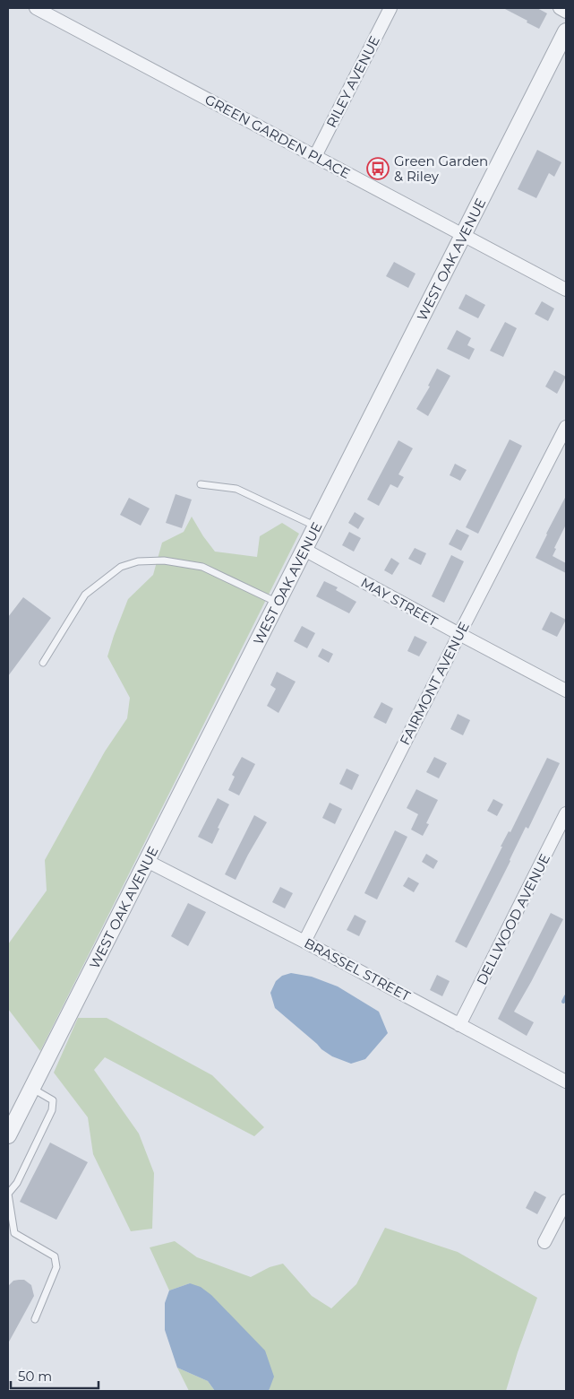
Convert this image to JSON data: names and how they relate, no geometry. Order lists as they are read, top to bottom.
{
  "streets": {
    "street": [
      "RILEY AVENUE",
      "GREEN GARDEN PLACE",
      "WEST OAK AVENUE",
      "MAY STREET",
      "FAIRMONT AVENUE",
      "DELLWOOD AVENUE",
      "BRASSEL STREET"
    ]
  },
  "crossings": [
    ["RILEY AVENUE", "GREEN GARDEN PLACE"],
    ["GREEN GARDEN PLACE", "WEST OAK AVENUE"],
    ["WEST OAK AVENUE", "MAY STREET"],
    ["WEST OAK AVENUE", "BRASSEL STREET"],
    ["MAY STREET", "FAIRMONT AVENUE"],
    ["FAIRMONT AVENUE", "BRASSEL STREET"],
    ["DELLWOOD AVENUE", "BRASSEL STREET"]
  ],
  "places": {
    "bus stop": ["Green Garden & Riley"]
  },
  "scale_bar": "50 m"
}
